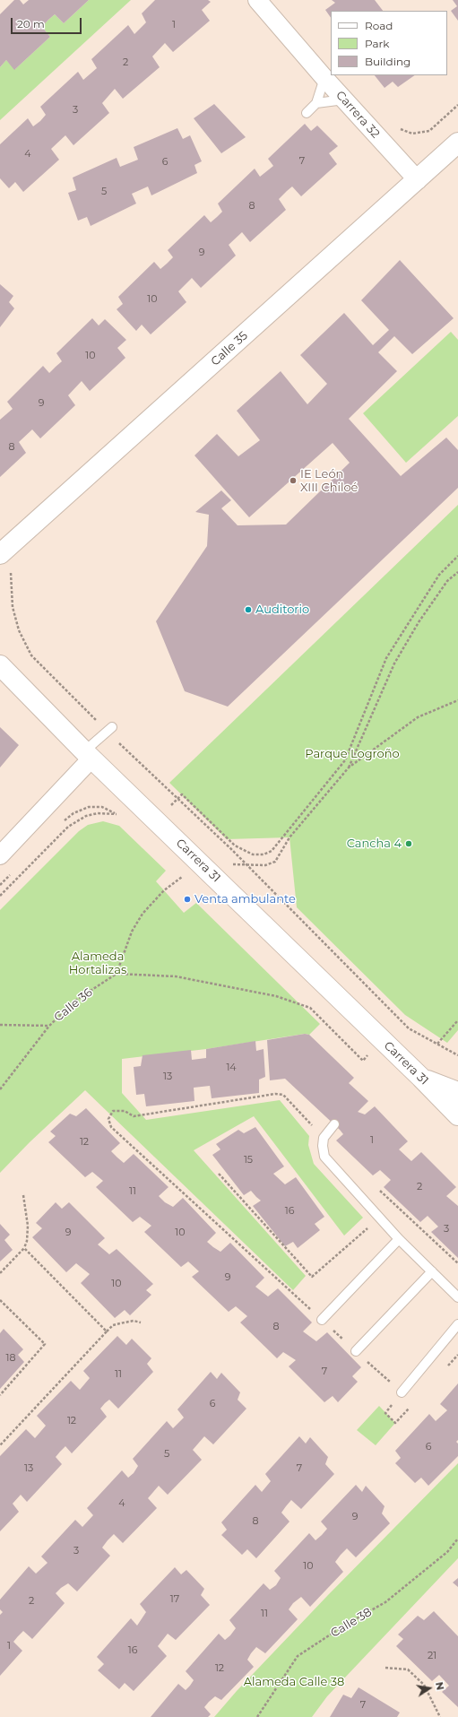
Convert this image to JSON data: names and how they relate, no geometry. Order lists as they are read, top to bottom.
{
  "streets": {
    "street": ["Carrera 32", "Calle 35", "Carrera 31"],
    "path": ["Calle 36", "Calle 38"]
  },
  "crossings": [
    ["Carrera 32", "Calle 35"]
  ],
  "parks": ["Parque Logroño", "Alameda Hortalizas", "Alameda Calle 38"],
  "places": [
    "IE León XIII Chiloé",
    "Auditorio",
    "Cancha 4",
    "Venta ambulante"
  ],
  "house_numbers": [
    "1",
    "2",
    "3",
    "4",
    "7",
    "6",
    "5",
    "8",
    "9",
    "10",
    "10",
    "9",
    "8",
    "14",
    "13",
    "1",
    "12",
    "15",
    "2",
    "11",
    "16",
    "3",
    "9",
    "10",
    "9",
    "10",
    "8",
    "18",
    "7",
    "11",
    "6",
    "12",
    "6",
    "5",
    "13",
    "7",
    "4",
    "9",
    "8",
    "3",
    "10",
    "17",
    "2",
    "11",
    "1",
    "16",
    "21",
    "12",
    "7"
  ],
  "legend": ["Road", "Park", "Building"],
  "scale_bar": "20 m",
  "north": "right"
}
